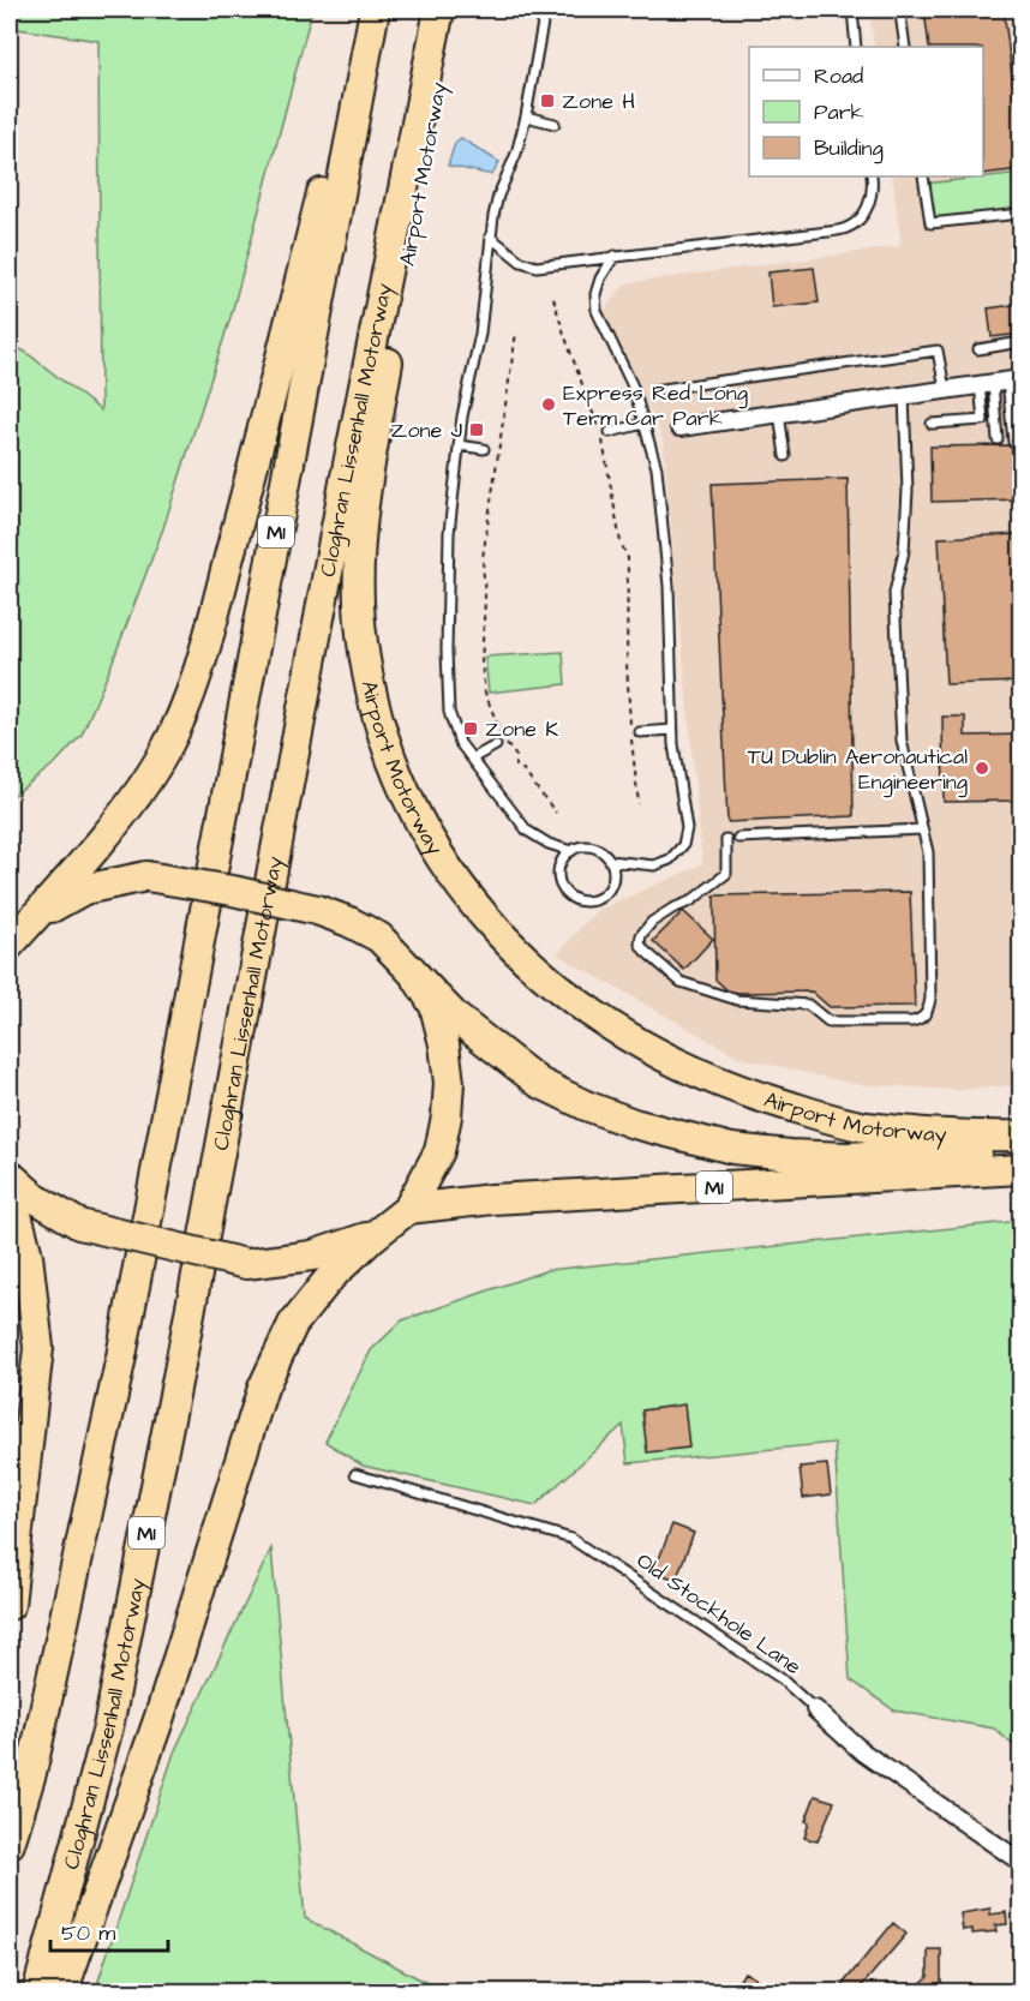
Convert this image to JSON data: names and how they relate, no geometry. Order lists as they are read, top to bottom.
{
  "streets": {
    "highway": ["Airport Motorway", "Cloghran Lissenhall Motorway", "M1"],
    "street": ["Old Stockhole Lane"]
  },
  "crossings": [
    ["Airport Motorway", "M1"]
  ],
  "places": {
    "transit": ["Zone H", "Zone J", "Zone K"],
    "other": ["Express Red Long Term Car Park", "TU Dublin Aeronautical Engineering"]
  },
  "legend": ["Road", "Park", "Building"],
  "scale_bar": "50 m"
}
